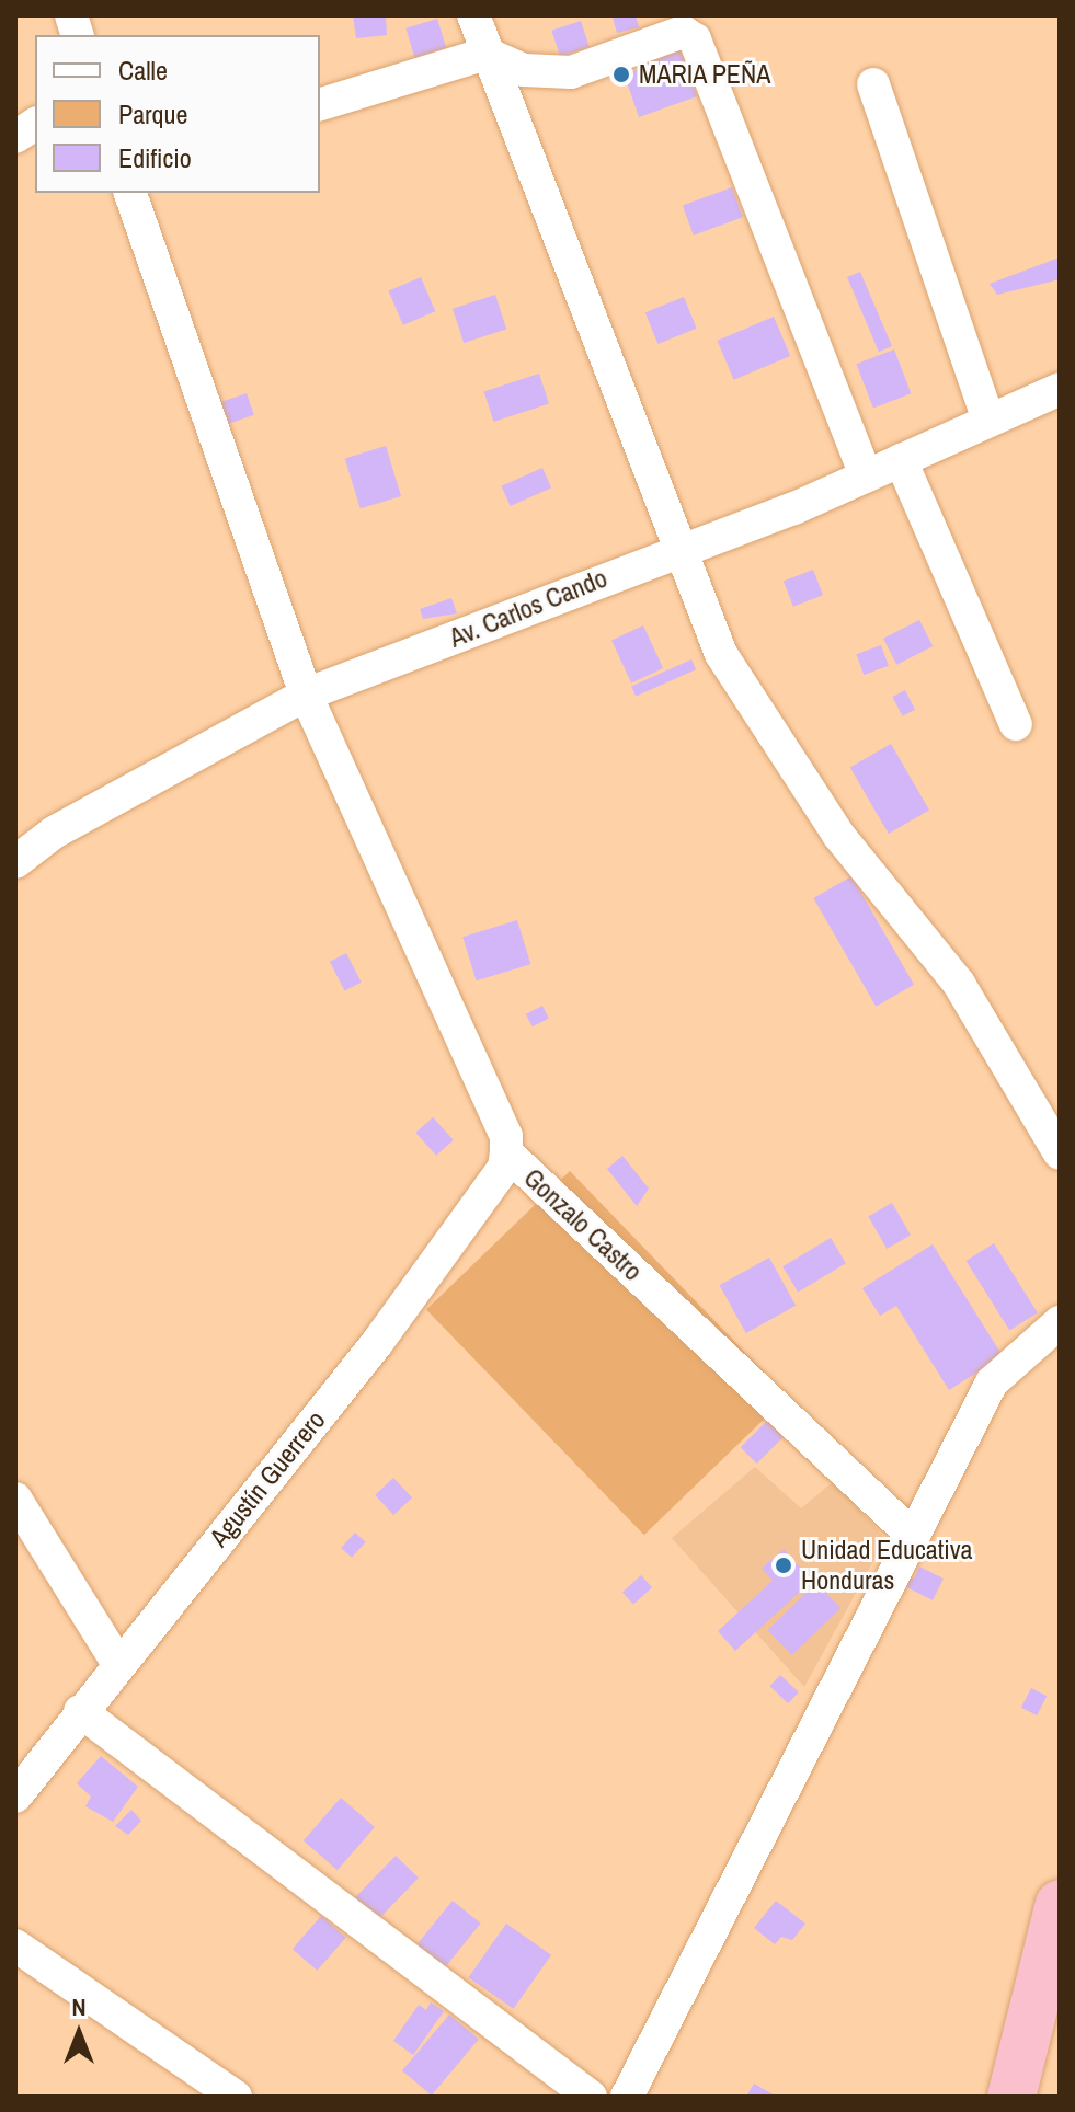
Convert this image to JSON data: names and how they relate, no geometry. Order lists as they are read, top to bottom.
{
  "streets": {
    "street": ["Av. Carlos Cando", "Gonzalo Castro", "Agustín Guerrero"]
  },
  "crossings": [
    ["Av. Carlos Cando", "Gonzalo Castro"],
    ["Gonzalo Castro", "Agustín Guerrero"]
  ],
  "places": ["MARIA PEÑA", "Unidad Educativa Honduras"],
  "legend": ["Calle", "Parque", "Edificio"],
  "north": "top"
}
